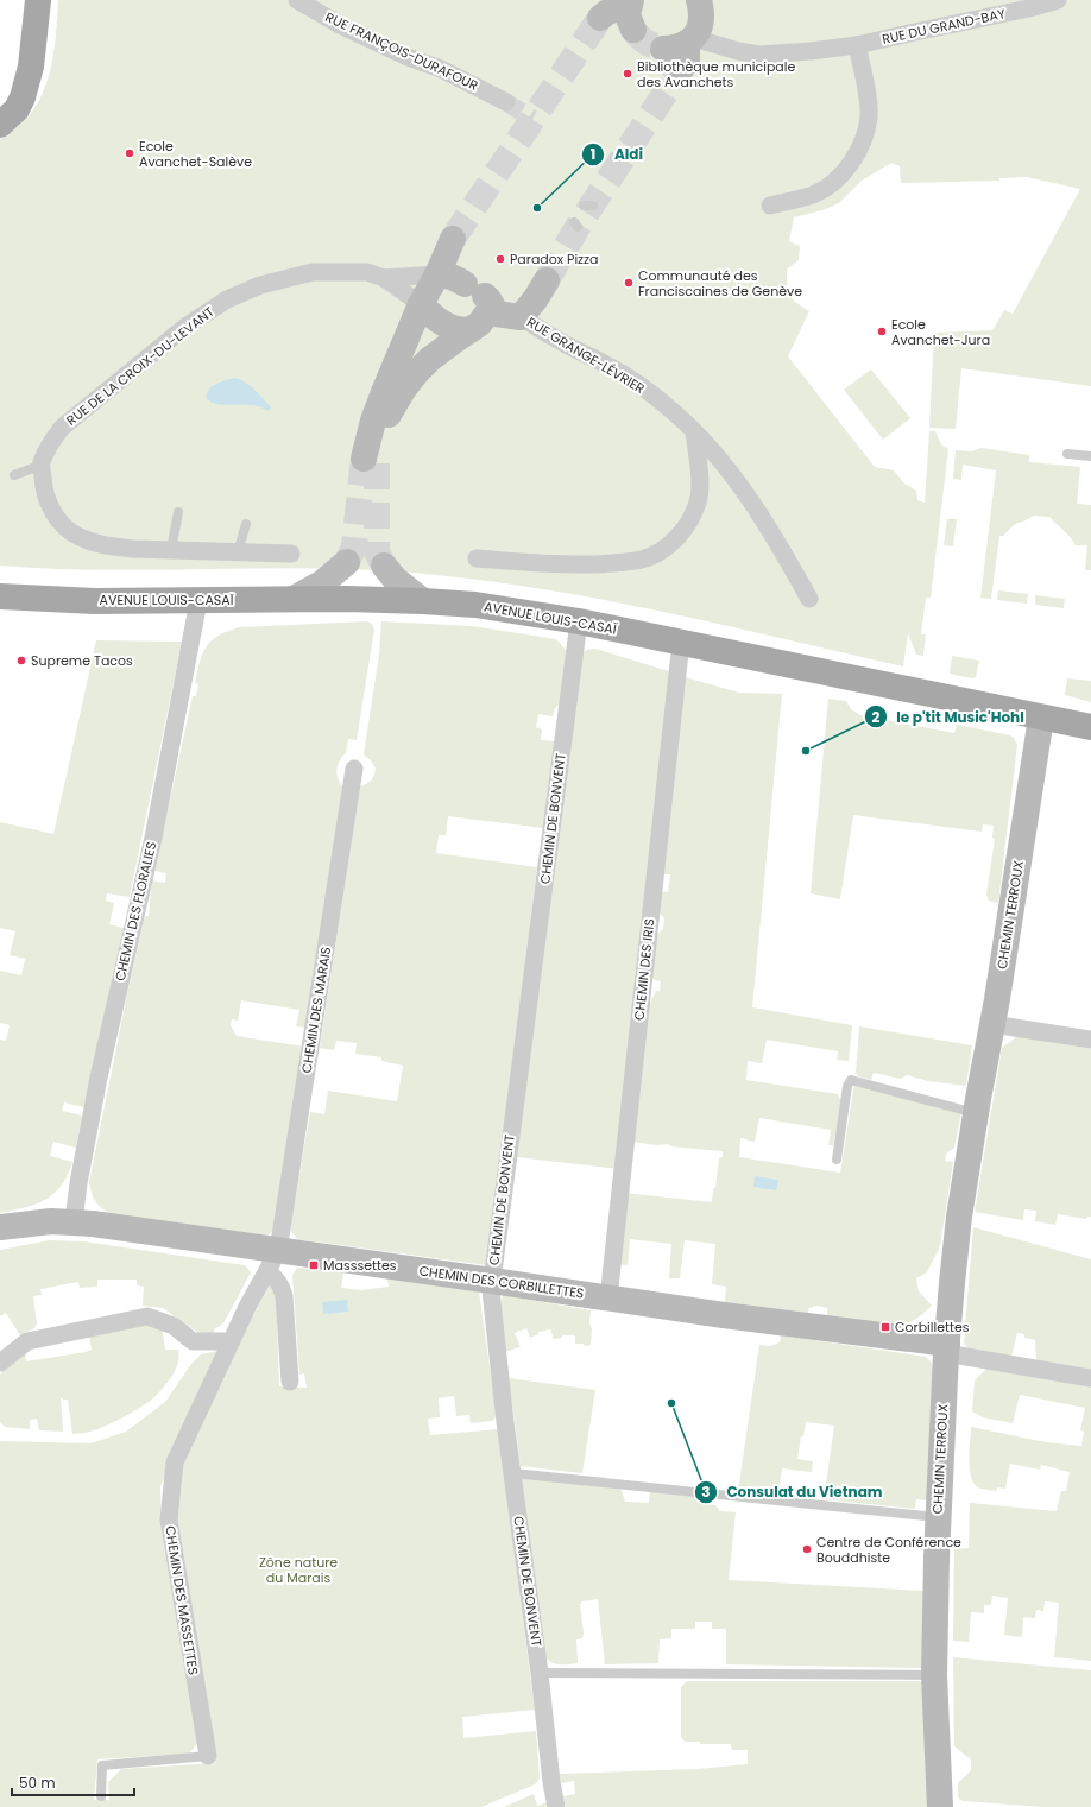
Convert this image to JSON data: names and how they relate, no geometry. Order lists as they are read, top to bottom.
{
  "streets": {
    "main road": ["AVENUE LOUIS-CASAÏ"],
    "street": [
      "RUE DU GRAND-BAY",
      "RUE FRANÇOIS-DURAFOUR",
      "RUE GRANGE-LÉVRIER",
      "RUE DE LA CROIX-DU-LEVANT",
      "CHEMIN DE BONVENT",
      "CHEMIN DES FLORALIES",
      "CHEMIN TERROUX",
      "CHEMIN DES IRIS",
      "CHEMIN DES MARAIS",
      "CHEMIN DES CORBILLETTES",
      "CHEMIN DES MASSETTES"
    ]
  },
  "crossings": [
    ["AVENUE LOUIS-CASAÏ", "CHEMIN DE BONVENT"],
    ["AVENUE LOUIS-CASAÏ", "CHEMIN DES FLORALIES"],
    ["AVENUE LOUIS-CASAÏ", "CHEMIN TERROUX"],
    ["AVENUE LOUIS-CASAÏ", "CHEMIN DES IRIS"],
    ["CHEMIN DE BONVENT", "CHEMIN DES CORBILLETTES"],
    ["CHEMIN DES FLORALIES", "CHEMIN DES CORBILLETTES"],
    ["CHEMIN TERROUX", "CHEMIN DES CORBILLETTES"],
    ["CHEMIN DES IRIS", "CHEMIN DES CORBILLETTES"],
    ["CHEMIN DES MARAIS", "CHEMIN DES CORBILLETTES"],
    ["CHEMIN DES MARAIS", "CHEMIN DES MASSETTES"],
    ["CHEMIN DES CORBILLETTES", "CHEMIN DES MASSETTES"]
  ],
  "parks": ["Zône nature du Marais"],
  "places": {
    "other": [
      "Bibliothèque municipale des Avanchets",
      "Ecole Avanchet-Salève",
      "Aldi",
      "Paradox Pizza",
      "Communauté des Franciscaines de Genève",
      "Ecole Avanchet-Jura",
      "Supreme Tacos",
      "le p'tit Music'Hohl",
      "Consulat du Vietnam",
      "Centre de Conférence Bouddhiste"
    ],
    "transit": ["Masssettes", "Corbillettes"]
  },
  "scale_bar": "50 m"
}
